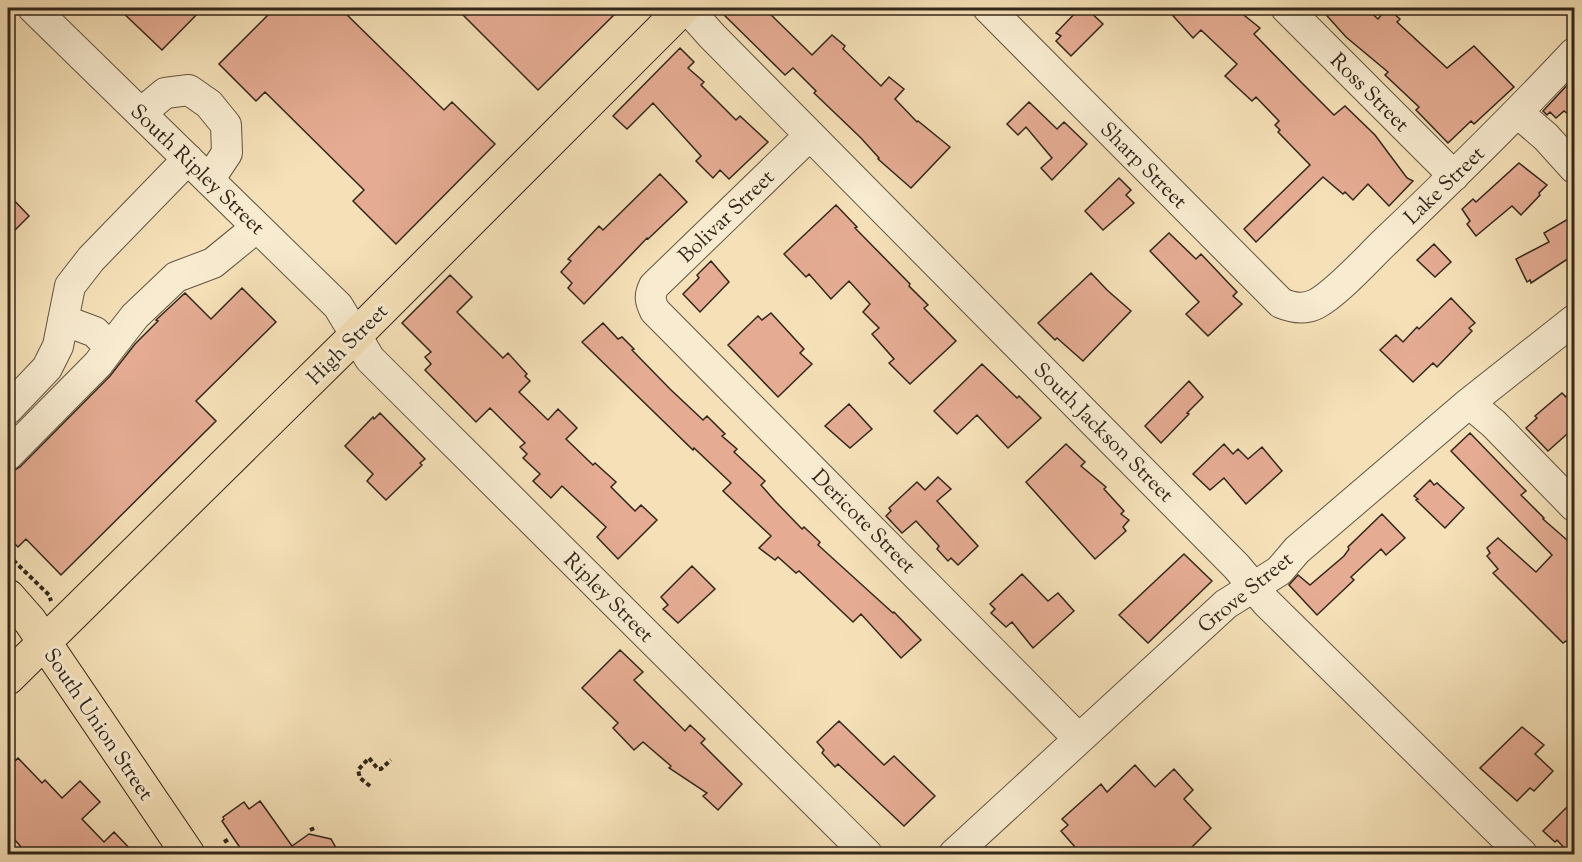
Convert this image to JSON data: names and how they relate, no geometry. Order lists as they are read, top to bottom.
{
  "streets": {
    "main road": ["High Street", "South Union Street"],
    "street": [
      "Ross Street",
      "Sharp Street",
      "South Ripley Street",
      "Lake Street",
      "Bolivar Street",
      "South Jackson Street",
      "Dericote Street",
      "Grove Street",
      "Ripley Street"
    ]
  },
  "crossings": [
    ["Ross Street", "Lake Street"],
    ["Sharp Street", "Lake Street"],
    ["South Ripley Street", "High Street"],
    ["South Ripley Street", "Ripley Street"],
    ["Bolivar Street", "South Jackson Street"],
    ["Bolivar Street", "Dericote Street"],
    ["High Street", "South Jackson Street"],
    ["High Street", "Ripley Street"],
    ["High Street", "South Union Street"],
    ["South Jackson Street", "Grove Street"],
    ["Dericote Street", "Grove Street"]
  ]
}
